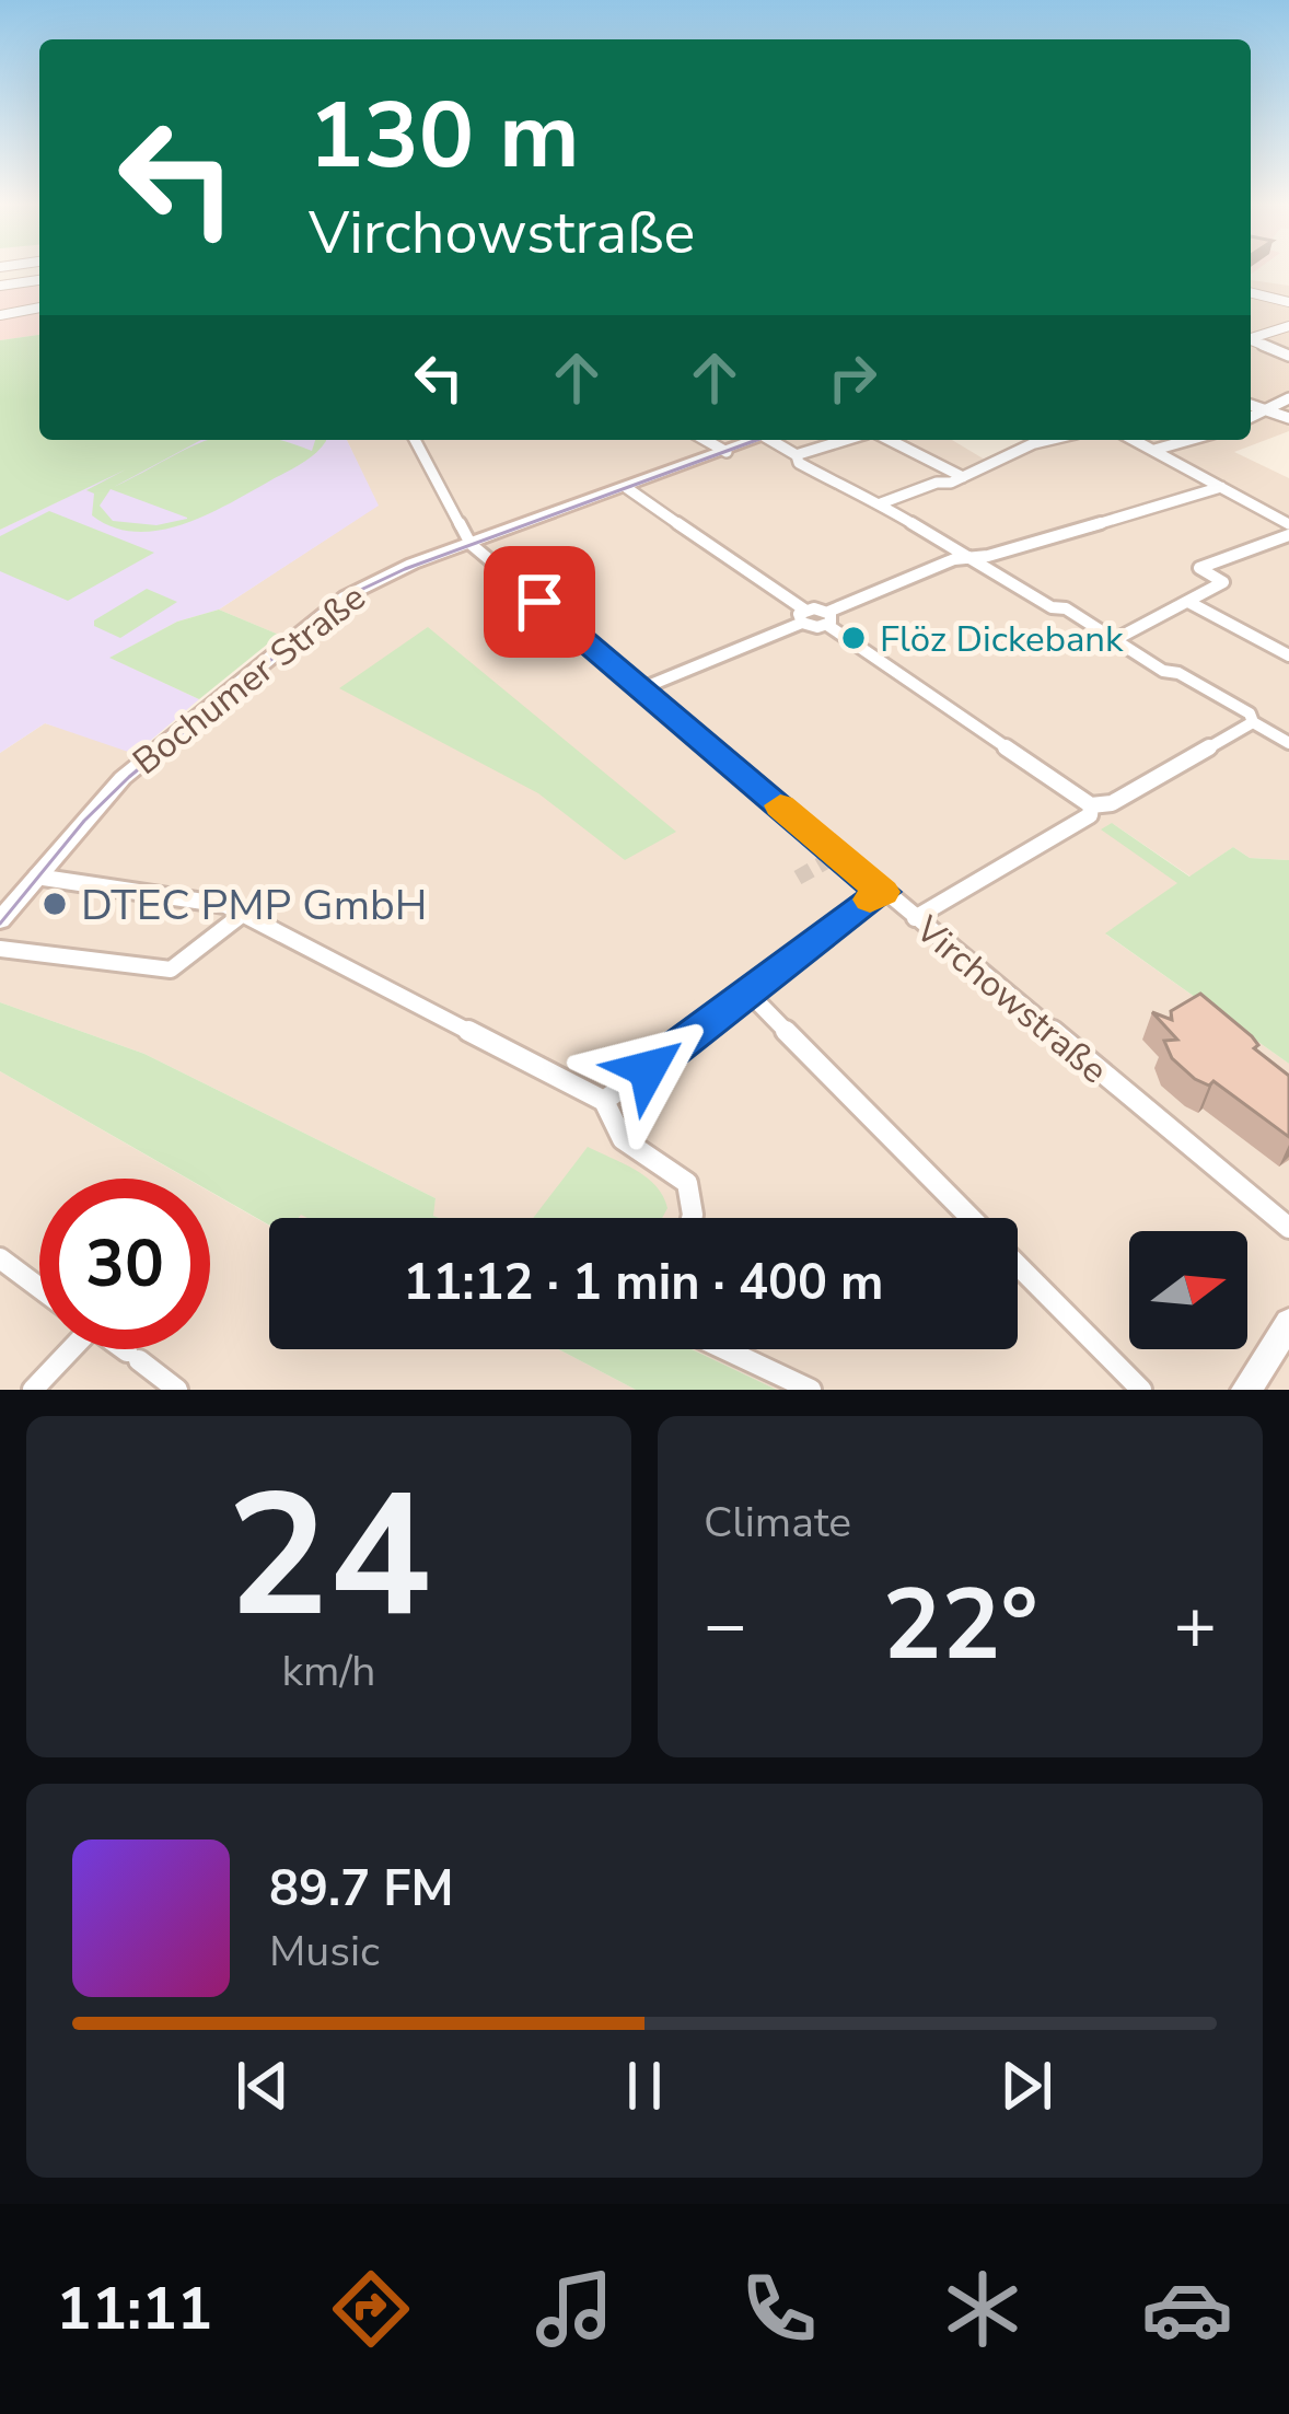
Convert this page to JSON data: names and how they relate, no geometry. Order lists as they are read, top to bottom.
{
  "streets": {
    "main road": ["Bochumer Straße"],
    "street": ["Virchowstraße"]
  },
  "crossings": [
    ["Bochumer Straße", "Virchowstraße"]
  ],
  "places": ["Flöz Dickebank", "DTEC PMP GmbH"],
  "north": "right",
  "page": {
    "turn": ["130 m", "Virchowstraße"],
    "limit": "30",
    "trip": "11:12 · 1 min · 400 m",
    "tile": [
      ["24", "km/h"],
      "Climate"
    ],
    "heat": ["−", "22°", "+"],
    "song": ["89.7 FM", "Music"],
    "tabs": "11:11"
  }
}
